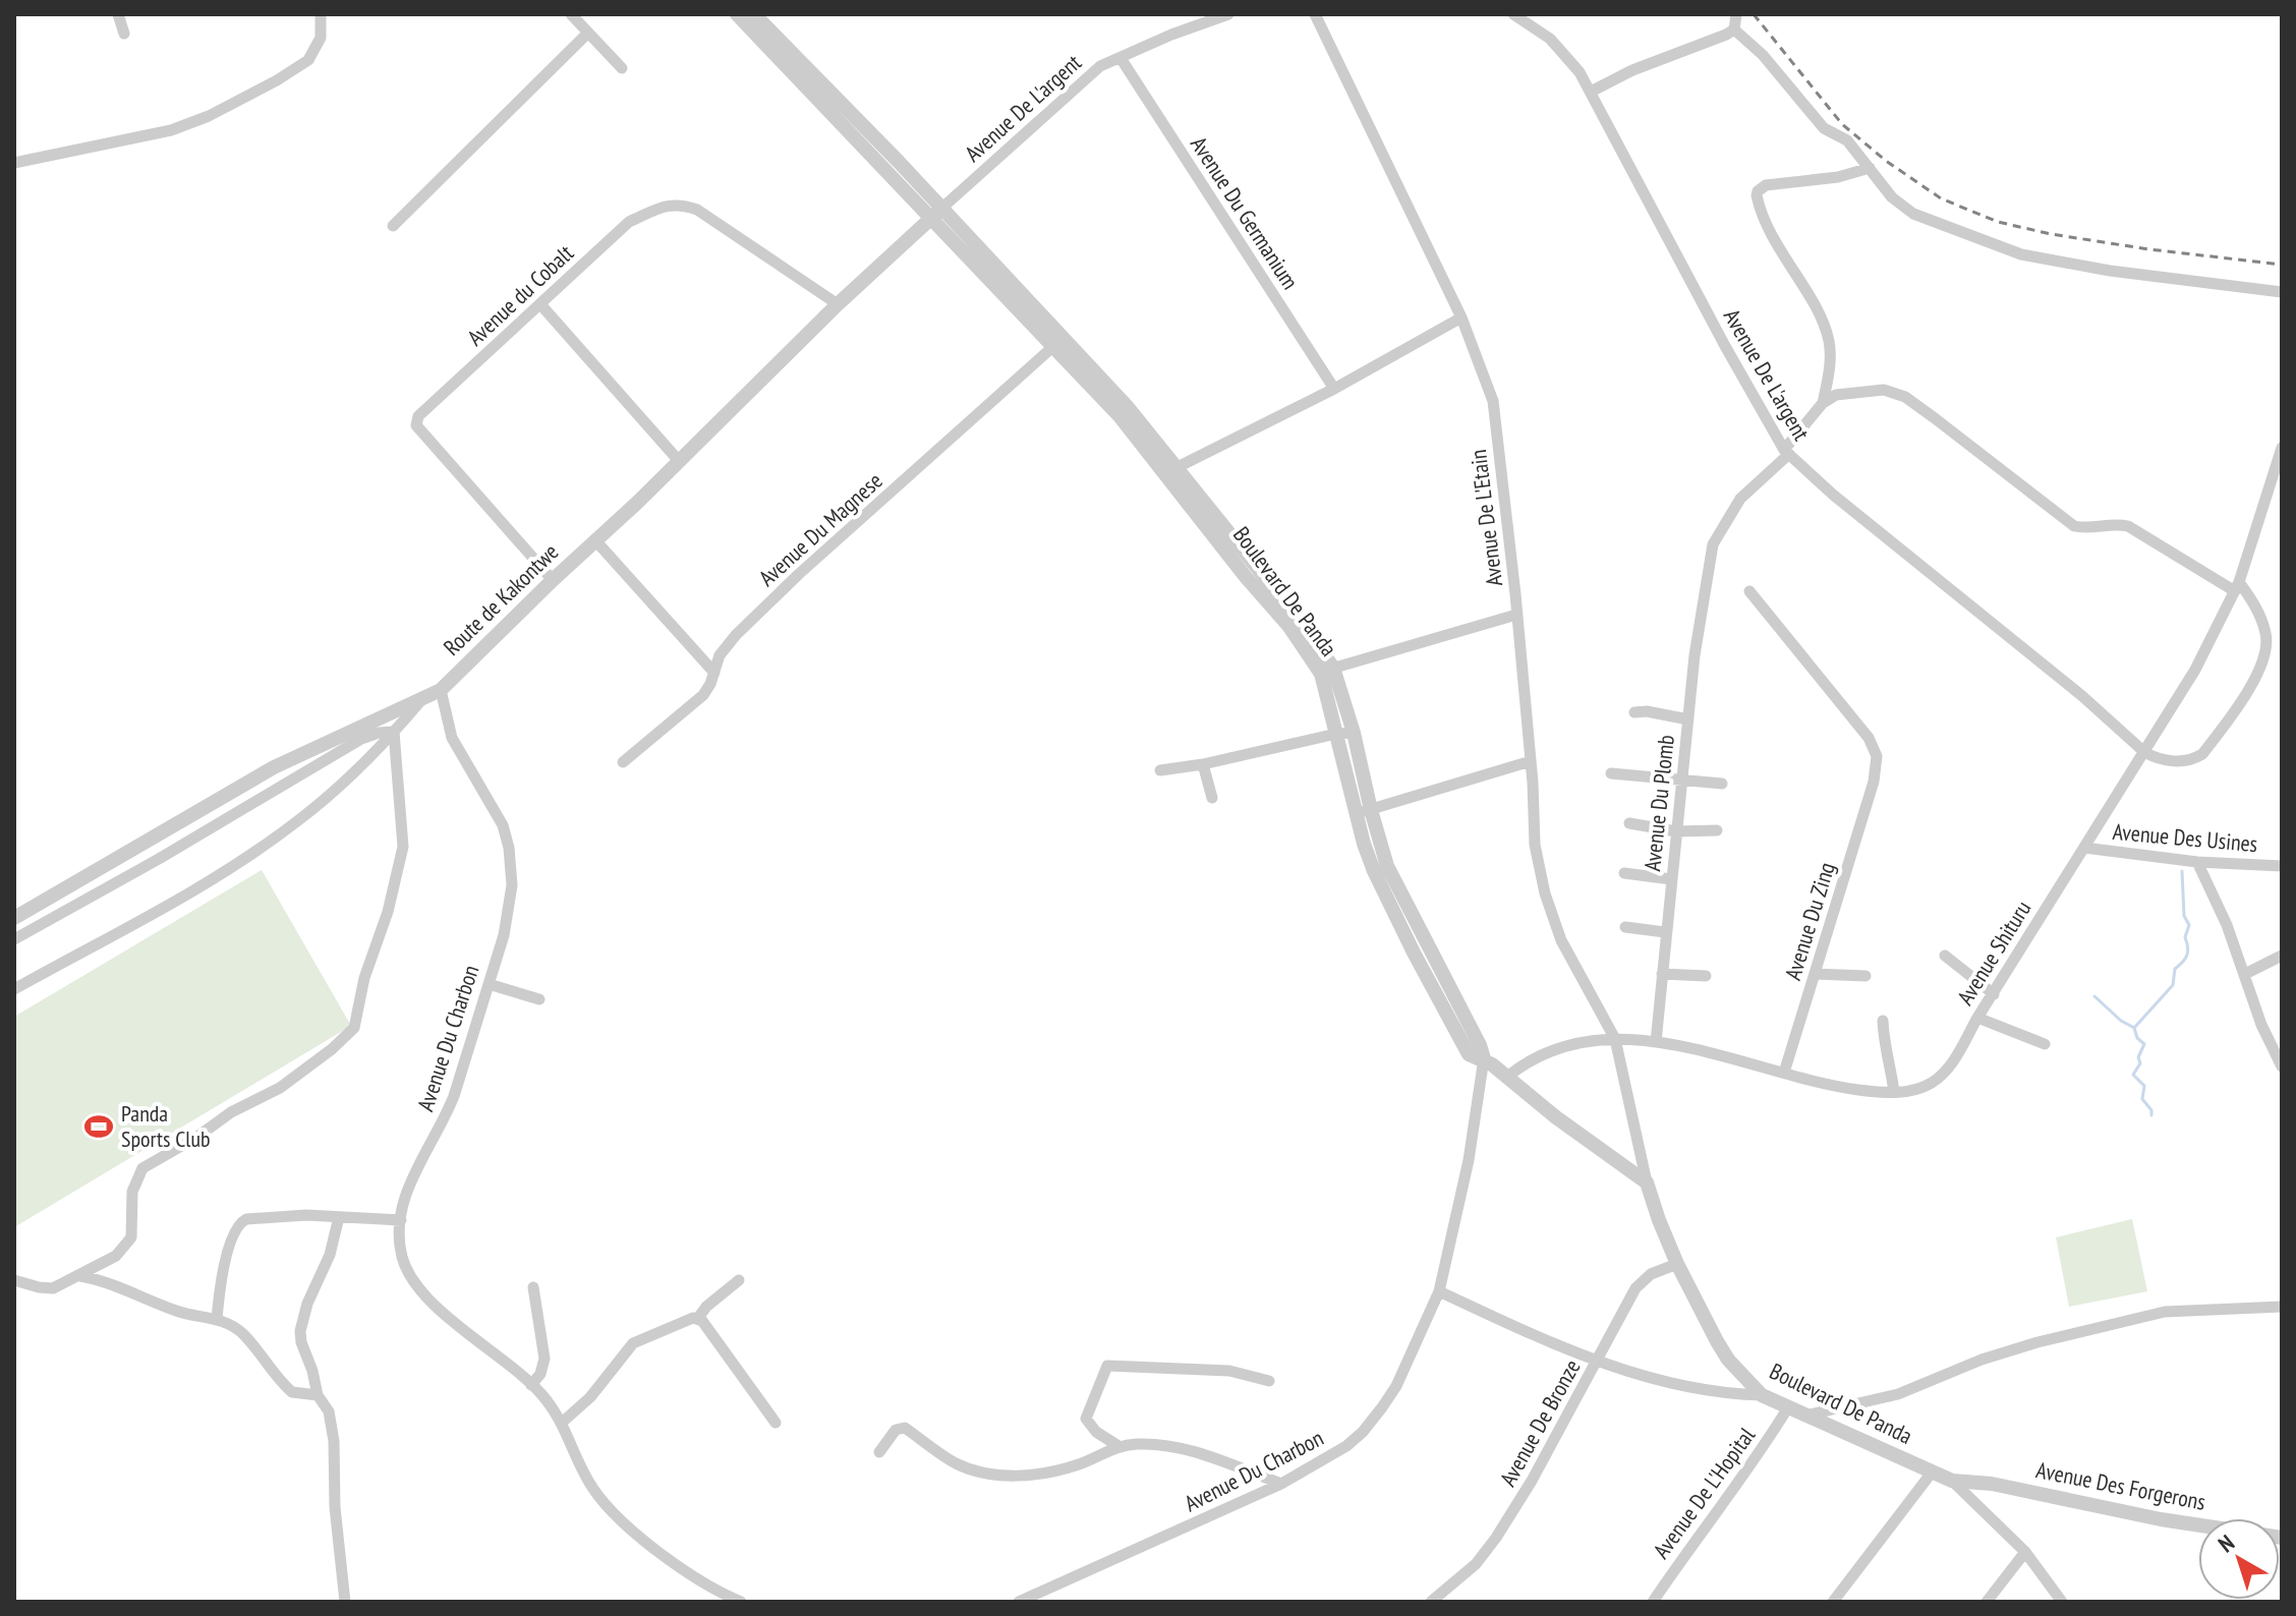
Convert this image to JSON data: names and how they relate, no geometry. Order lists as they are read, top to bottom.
{
  "streets": {
    "street": [
      "Avenue De L'argent",
      "Avenue Du Germanium",
      "Avenue du Cobalt",
      "Avenue De L'Etain",
      "Avenue Du Magnese",
      "Boulevard De Panda",
      "Route de Kakontwe",
      "Avenue Du Plomb",
      "Avenue Des Usines",
      "Avenue Du Zing",
      "Avenue Shituru",
      "Avenue Du Charbon",
      "Avenue De Bronze",
      "Avenue Des Forgerons",
      "Avenue De L'Hopital"
    ]
  },
  "crossings": [
    ["Avenue De L'argent", "Avenue Du Germanium"],
    ["Avenue De L'argent", "Boulevard De Panda"],
    ["Avenue De L'argent", "Route de Kakontwe"],
    ["Avenue De L'argent", "Avenue Du Plomb"],
    ["Avenue De L'argent", "Avenue Shituru"],
    ["Avenue du Cobalt", "Route de Kakontwe"],
    ["Avenue De L'Etain", "Boulevard De Panda"],
    ["Avenue De L'Etain", "Avenue Shituru"],
    ["Avenue Du Magnese", "Boulevard De Panda"],
    ["Boulevard De Panda", "Route de Kakontwe"],
    ["Boulevard De Panda", "Avenue Shituru"],
    ["Boulevard De Panda", "Avenue Du Charbon"],
    ["Boulevard De Panda", "Avenue De Bronze"],
    ["Boulevard De Panda", "Avenue Des Forgerons"],
    ["Boulevard De Panda", "Avenue De L'Hopital"],
    ["Route de Kakontwe", "Avenue Du Charbon"],
    ["Avenue Du Plomb", "Avenue Shituru"],
    ["Avenue Des Usines", "Avenue Shituru"],
    ["Avenue Du Zing", "Avenue Shituru"]
  ],
  "places": {
    "sports": ["Panda Sports Club"]
  },
  "north": "top left"
}
